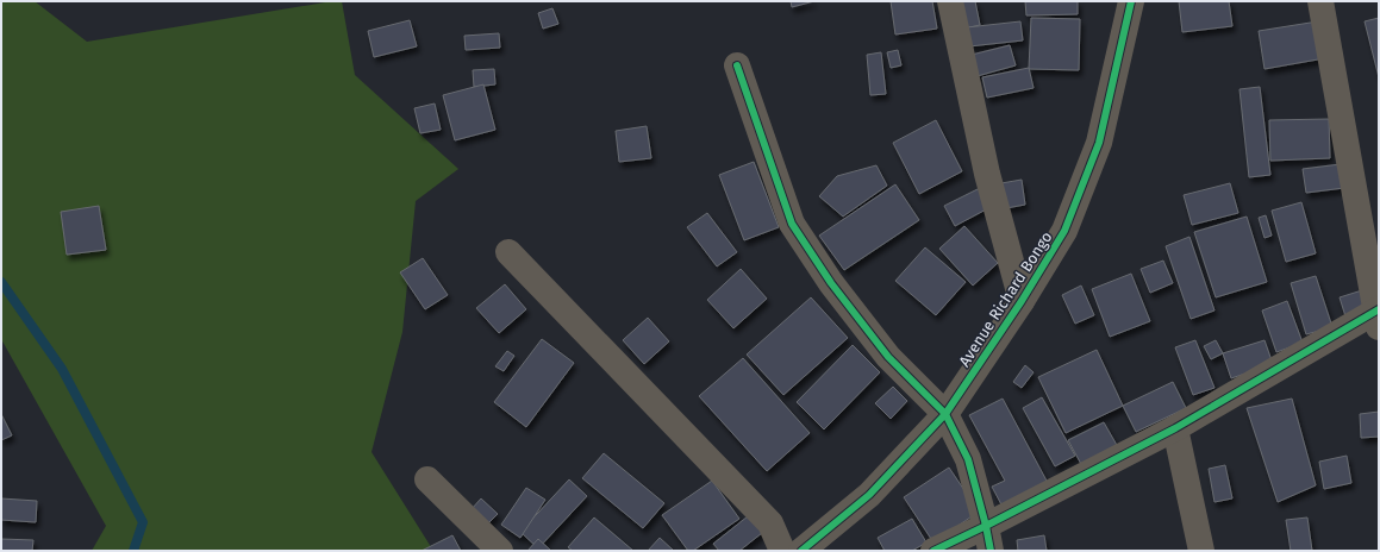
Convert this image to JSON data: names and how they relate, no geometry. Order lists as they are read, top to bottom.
{
  "streets": {
    "street": ["Avenue Richard Bongo"]
  }
}
